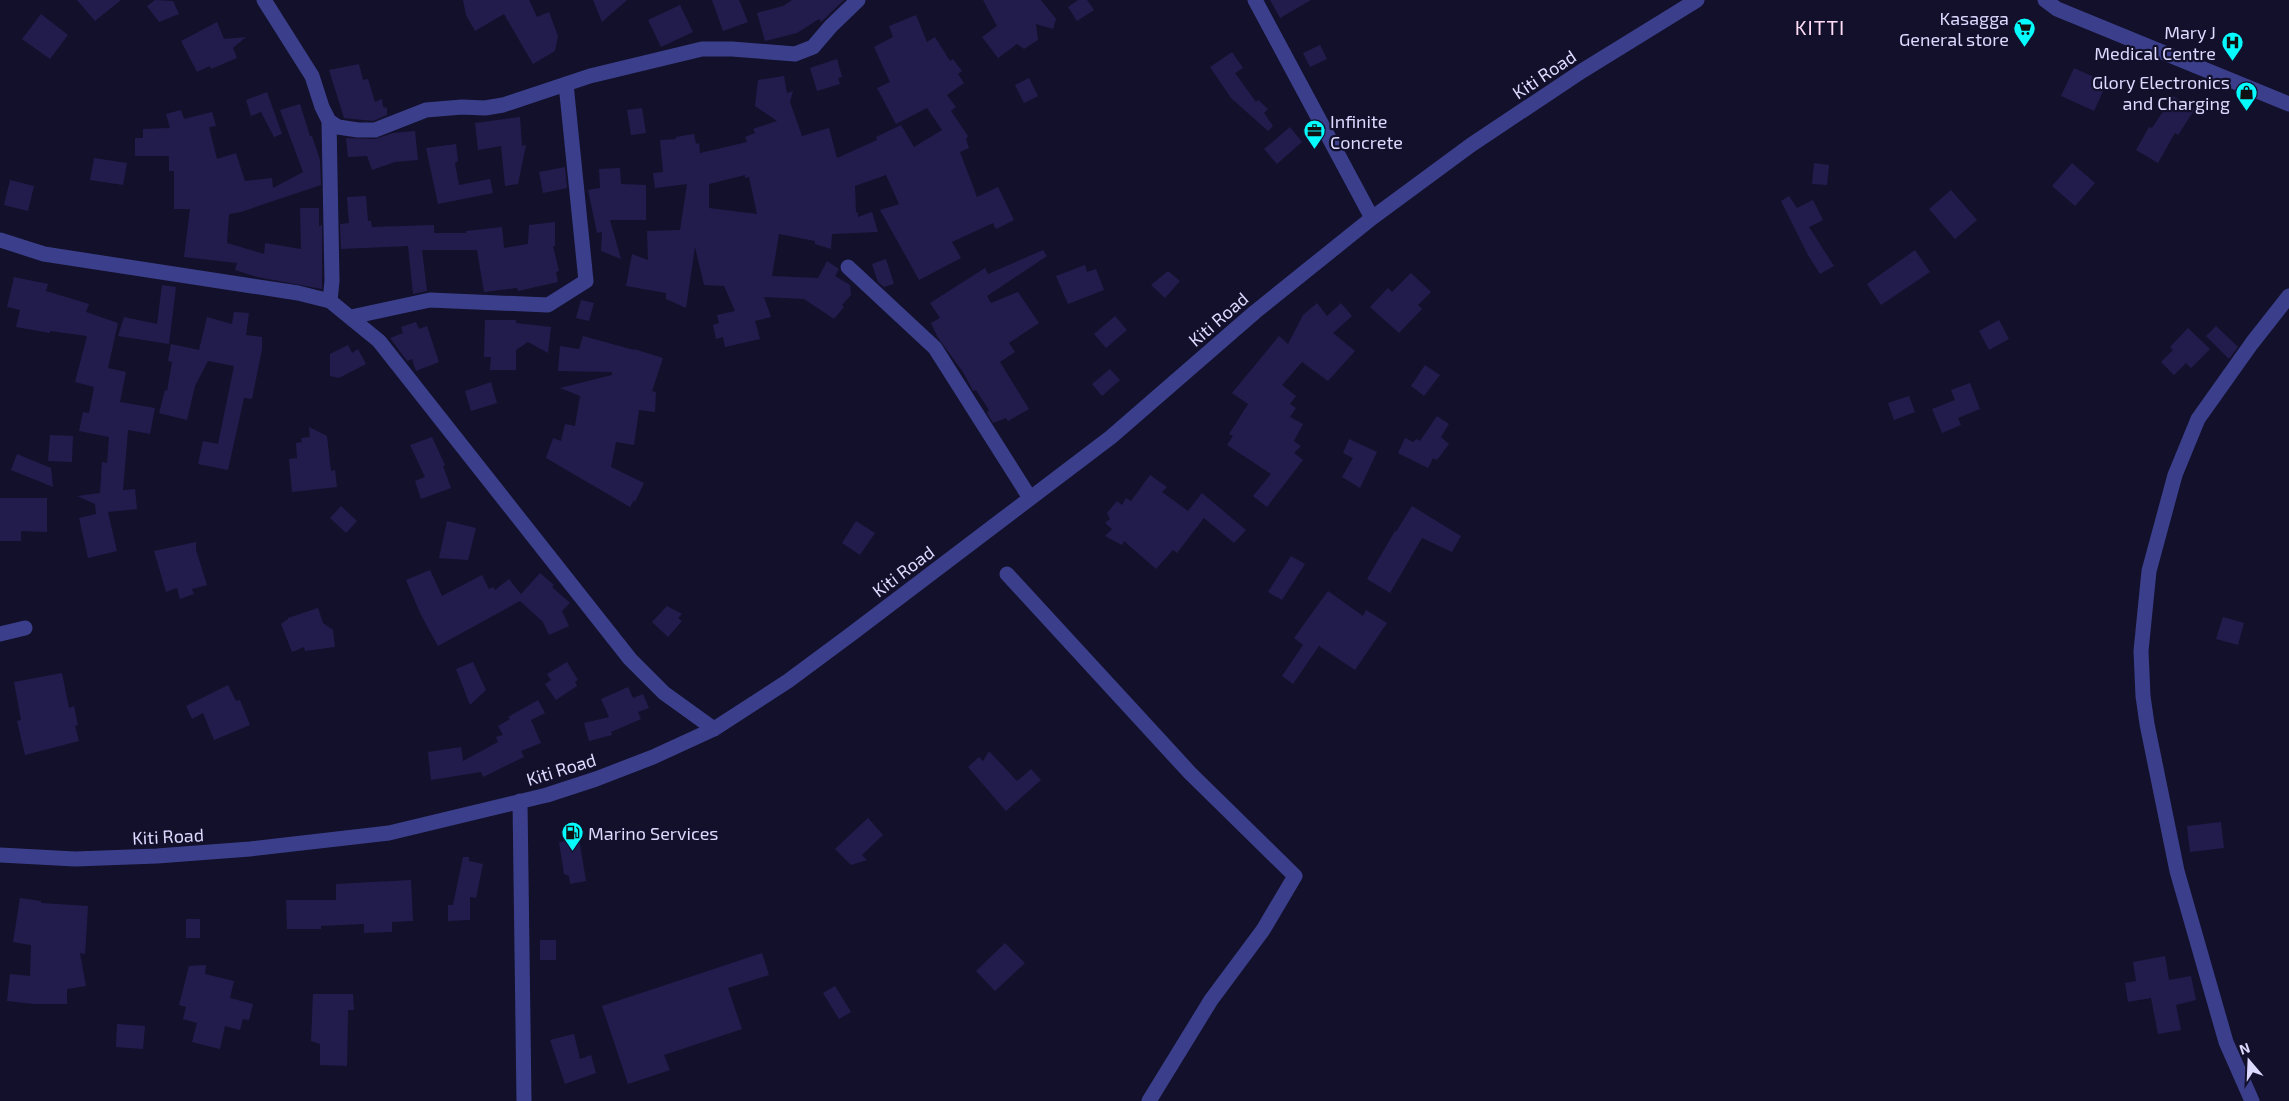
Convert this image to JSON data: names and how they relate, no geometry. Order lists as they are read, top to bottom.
{
  "streets": {
    "street": ["Kiti Road"]
  },
  "districts": ["KITTI"],
  "places": {
    "supermarket": ["Kasagga General store"],
    "hospital": ["Mary J Medical Centre"],
    "shop": ["Glory Electronics and Charging"],
    "office": ["Infinite Concrete"],
    "fuel station": ["Marino Services"]
  },
  "north": "top"
}
